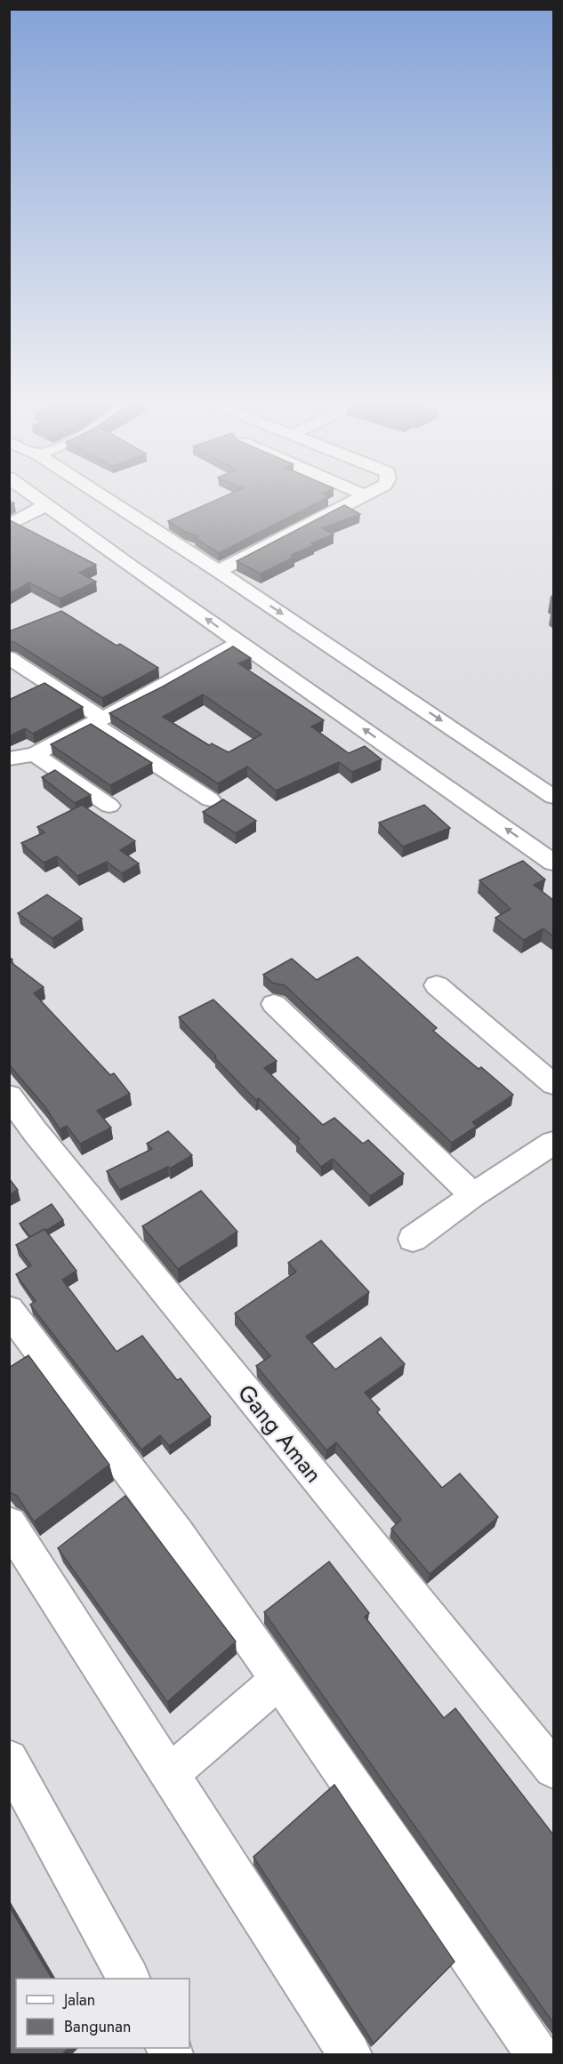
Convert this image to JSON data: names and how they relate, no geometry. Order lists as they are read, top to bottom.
{
  "streets": {
    "street": ["Gang Aman"]
  },
  "legend": ["Jalan", "Bangunan"]
}
